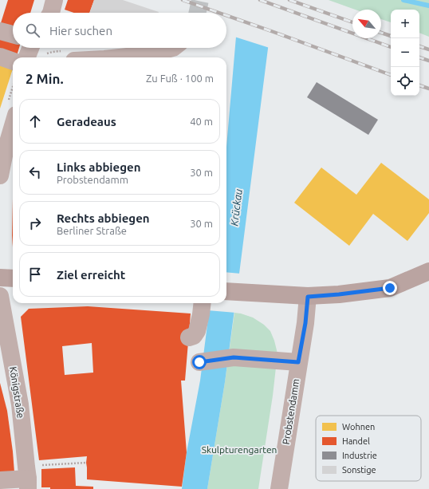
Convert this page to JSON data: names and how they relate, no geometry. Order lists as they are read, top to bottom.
{
  "streets": {
    "street": ["Königstraße", "Probstendamm"]
  },
  "water": ["Krückau"],
  "parks": ["Skulpturengarten"],
  "legend": [
    "Wohnen",
    "Handel",
    "Industrie",
    "Sonstige"
  ],
  "north": "top left",
  "page": {
    "map_buttons": ["+", "−"],
    "search": "Hier suchen",
    "heading": ["2 Min.", "Zu Fuß · 100 m"],
    "list": [
      ["Geradeaus", "40 m"],
      ["Links abbiegen", "Probstendamm", "30 m"],
      ["Rechts abbiegen", "Berliner Straße", "30 m"],
      "Ziel erreicht"
    ]
  }
}
